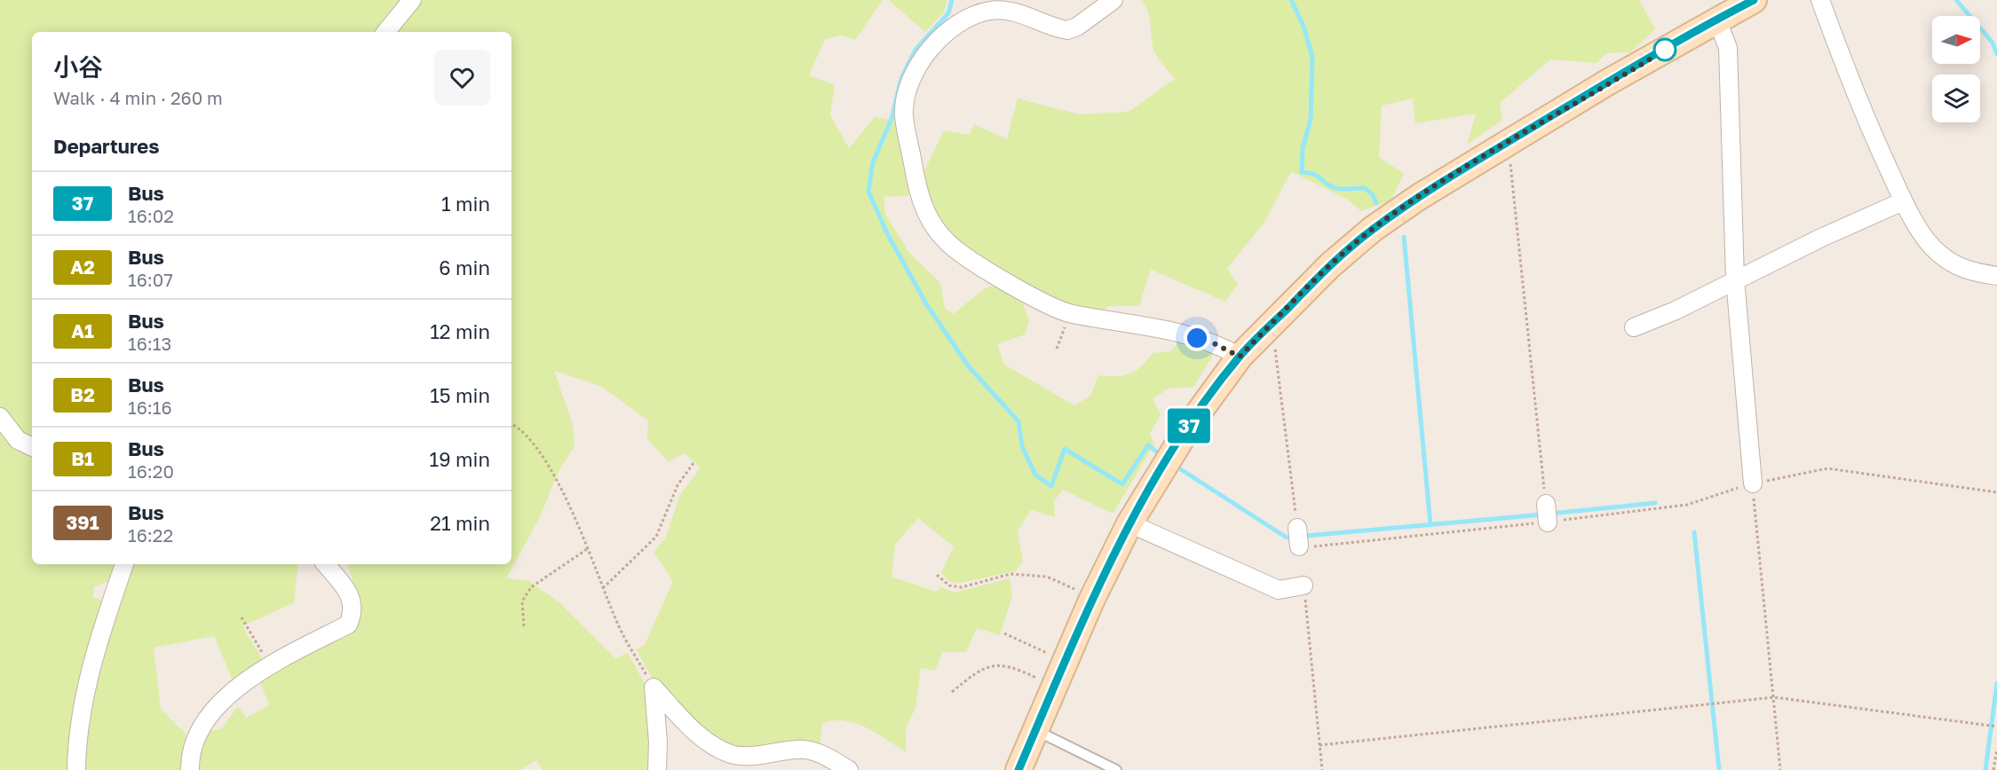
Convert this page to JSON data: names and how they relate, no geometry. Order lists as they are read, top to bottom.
{
  "lines": ["bus line 37"],
  "north": "right",
  "page": {
    "on_map": "37",
    "heading": [
      ["小谷", "Walk · 4 min · 260 m"],
      "Departures"
    ],
    "list": [
      {
        "mark": "37",
        "name": "Bus",
        "note": "16:02",
        "value": "1 min"
      },
      {
        "mark": "A2",
        "name": "Bus",
        "note": "16:07",
        "value": "6 min"
      },
      {
        "mark": "A1",
        "name": "Bus",
        "note": "16:13",
        "value": "12 min"
      },
      {
        "mark": "B2",
        "name": "Bus",
        "note": "16:16",
        "value": "15 min"
      },
      {
        "mark": "B1",
        "name": "Bus",
        "note": "16:20",
        "value": "19 min"
      },
      {
        "mark": "391",
        "name": "Bus",
        "note": "16:22",
        "value": "21 min"
      }
    ]
  }
}
